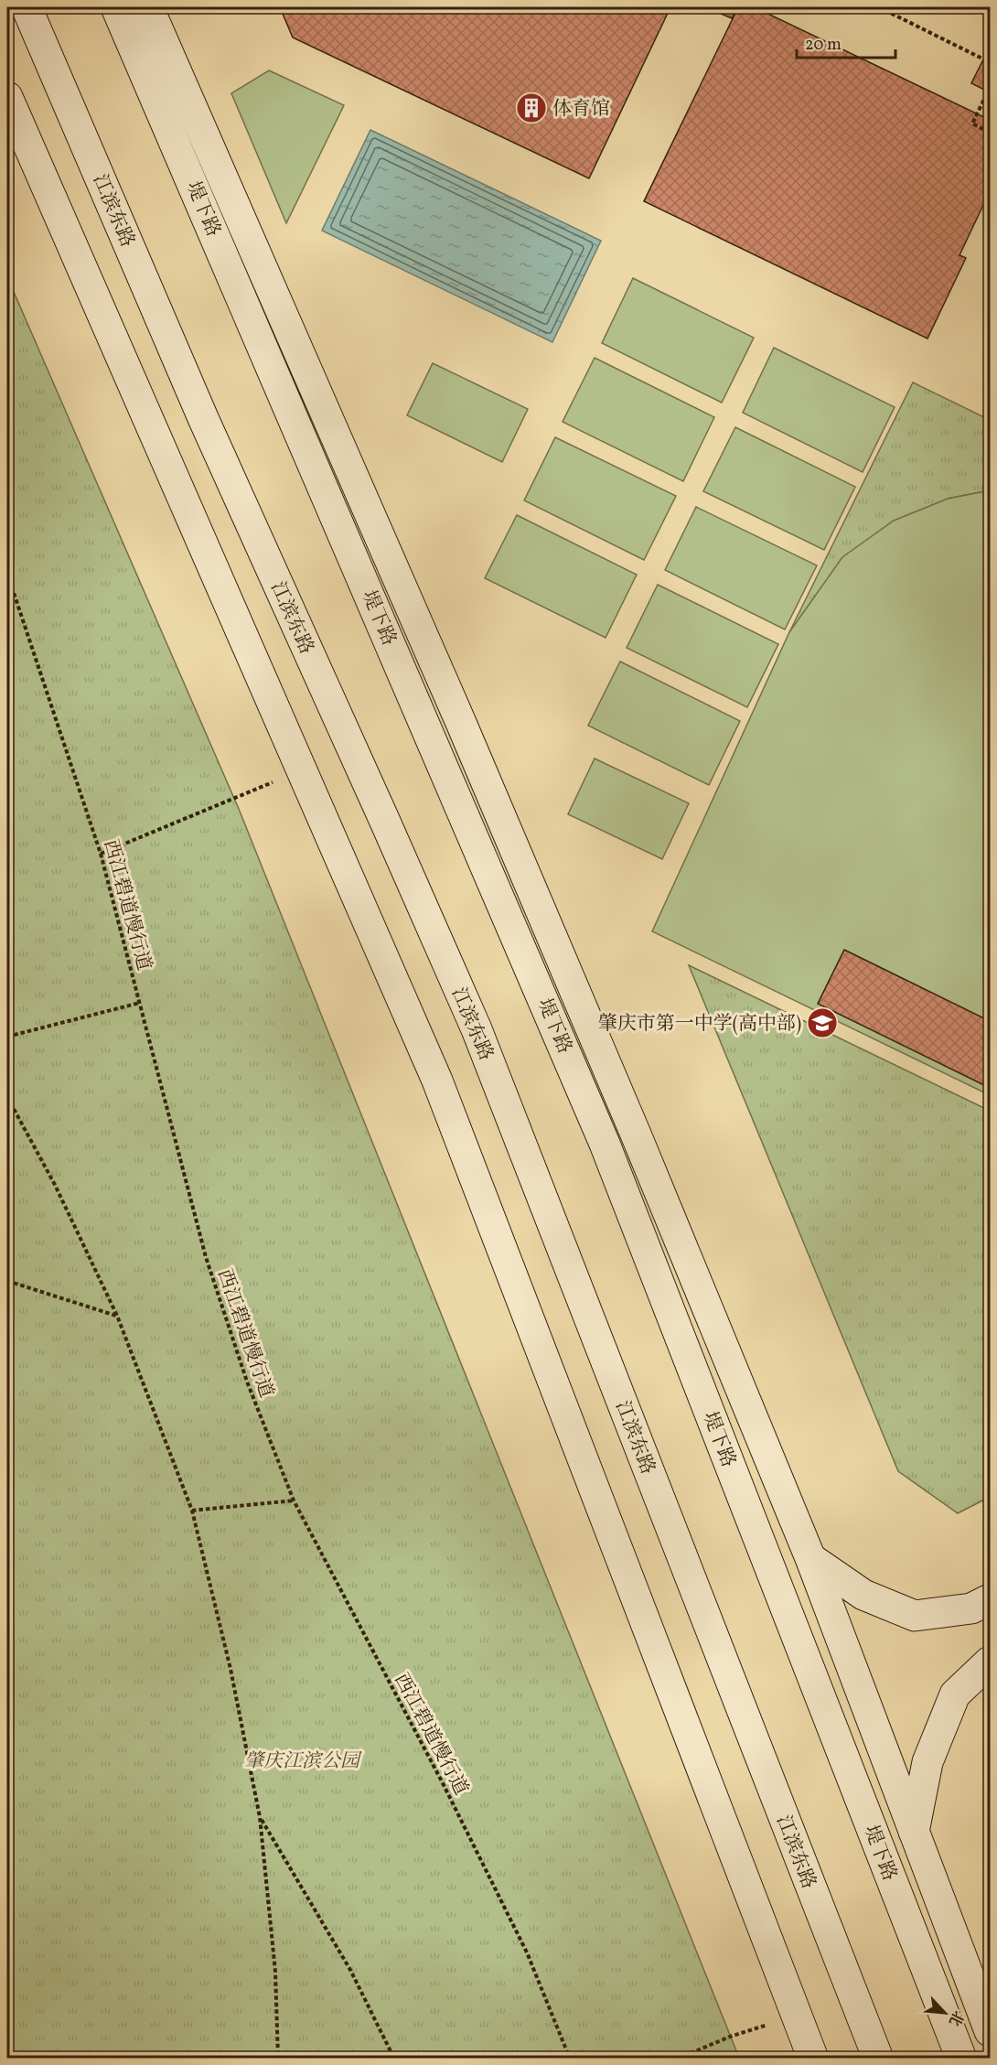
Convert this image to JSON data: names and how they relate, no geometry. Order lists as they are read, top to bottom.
{
  "streets": {
    "street": ["堤下路", "江滨东路"],
    "path": ["西江碧道慢行道"]
  },
  "parks": ["肇庆江滨公园"],
  "places": {
    "building": ["体育馆"],
    "school or university": ["肇庆市第一中学(高中部)"]
  },
  "scale_bar": "20 m",
  "north": "bottom right"
}
